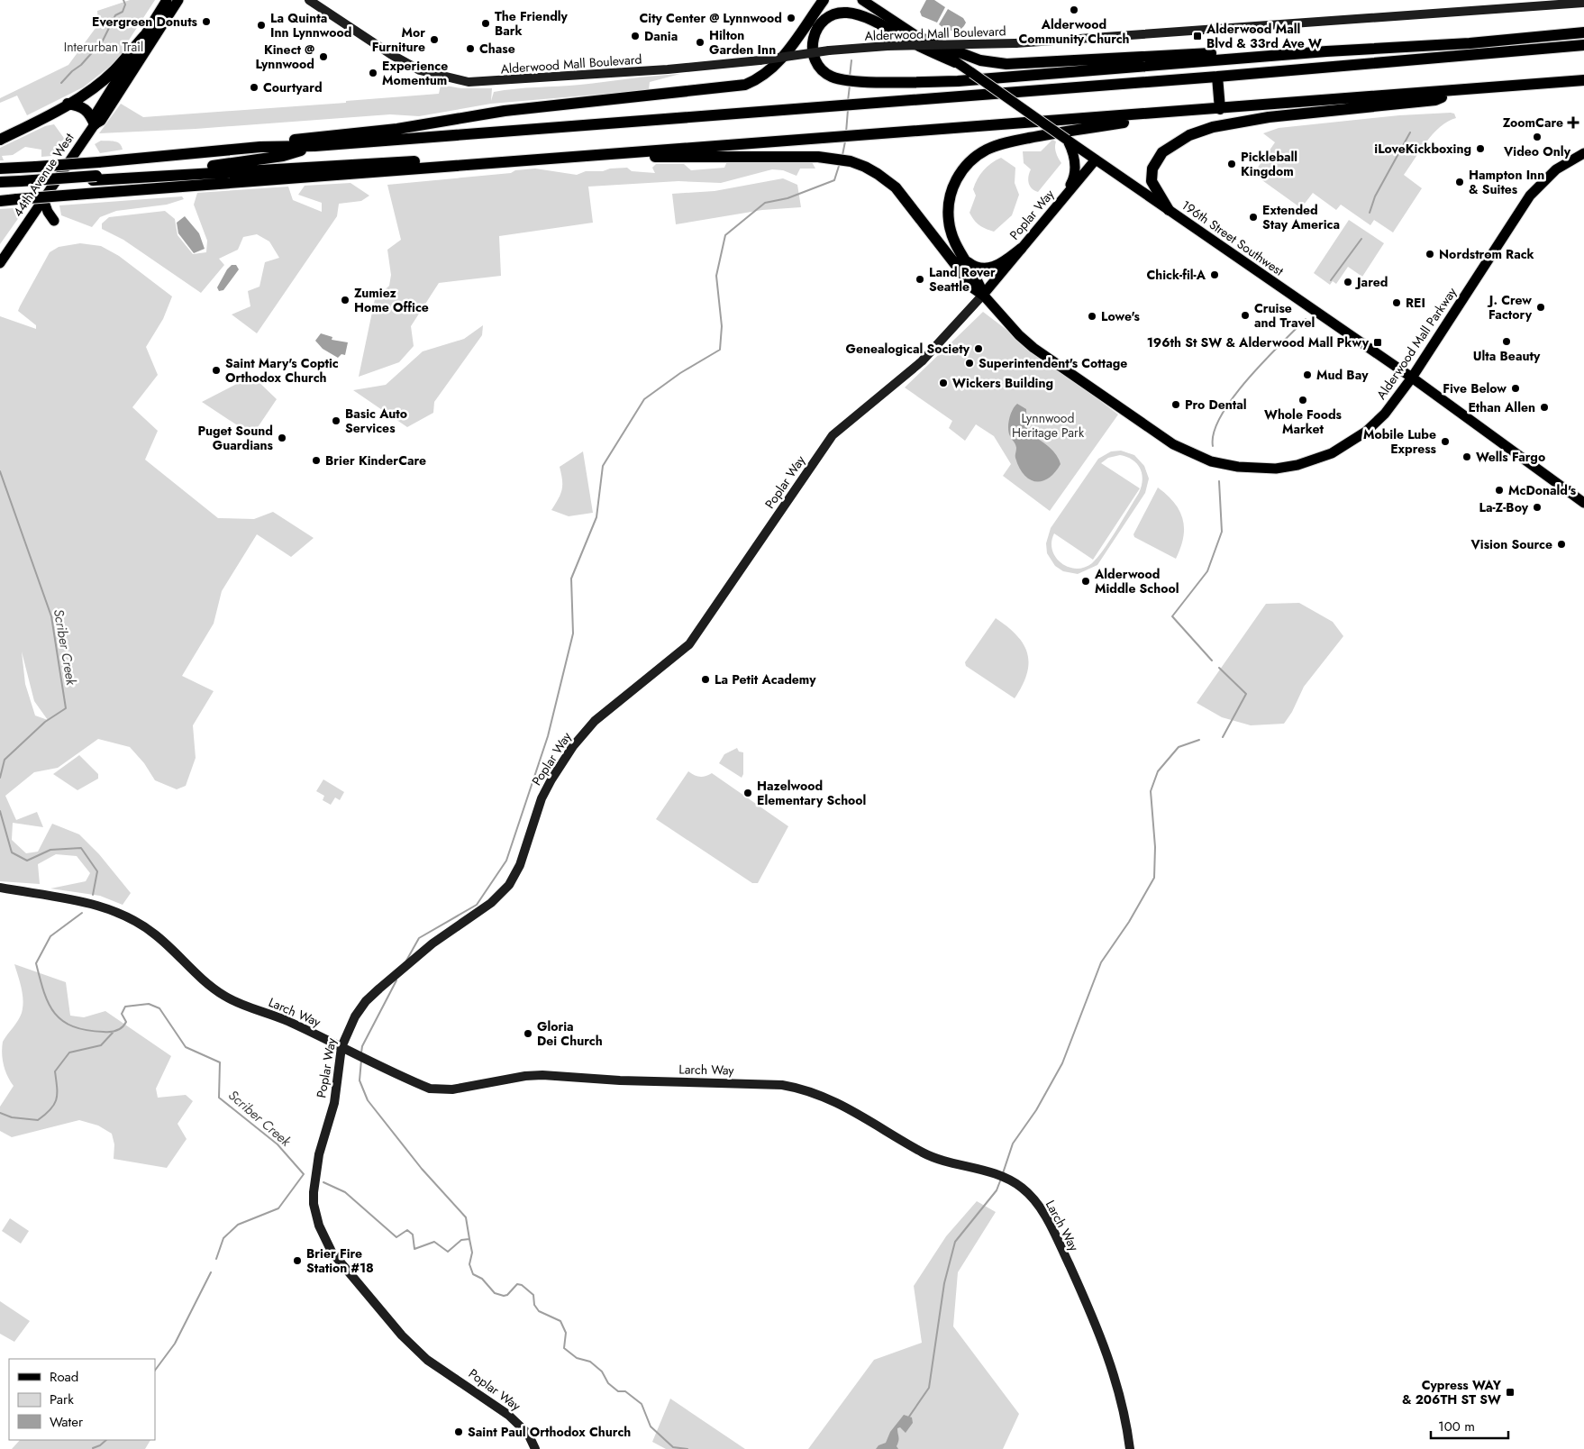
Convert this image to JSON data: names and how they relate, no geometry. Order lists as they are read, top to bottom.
{
  "streets": {
    "main road": [
      "Alderwood Mall Boulevard",
      "44th Avenue West",
      "Poplar Way",
      "196th Street Southwest",
      "Alderwood Mall Parkway",
      "Larch Way"
    ]
  },
  "crossings": [
    ["Poplar Way", "196th Street Southwest"],
    ["Poplar Way", "Alderwood Mall Parkway"],
    ["Poplar Way", "Larch Way"],
    ["196th Street Southwest", "Alderwood Mall Parkway"]
  ],
  "water": ["Scriber Creek"],
  "parks": ["Interurban Trail", "Lynnwood Heritage Park"],
  "places": {
    "other": [
      "Alderwood Community Church",
      "City Center @ Lynnwood",
      "Evergreen Donuts",
      "The Friendly Bark",
      "La Quinta Inn Lynnwood",
      "Dania",
      "Mor Furniture",
      "Hilton Garden Inn",
      "Chase",
      "Kinect @ Lynnwood",
      "Experience Momentum",
      "Courtyard",
      "Video Only",
      "iLoveKickboxing",
      "Pickleball Kingdom",
      "Hampton Inn & Suites",
      "Extended Stay America",
      "Nordstrom Rack",
      "Chick-fil-A",
      "Land Rover Seattle",
      "Jared",
      "Zumiez Home Office",
      "REI",
      "J. Crew Factory",
      "Cruise and Travel",
      "Lowe's",
      "Ulta Beauty",
      "Genealogical Society",
      "Superintendent's Cottage",
      "Saint Mary's Coptic Orthodox Church",
      "Mud Bay",
      "Wickers Building",
      "Five Below",
      "Whole Foods Market",
      "Pro Dental",
      "Ethan Allen",
      "Basic Auto Services",
      "Puget Sound Guardians",
      "Mobile Lube Express",
      "Wells Fargo",
      "Brier KinderCare",
      "McDonald's",
      "La-Z-Boy",
      "Vision Source",
      "Alderwood Middle School",
      "La Petit Academy",
      "Hazelwood Elementary School",
      "Gloria Dei Church",
      "Brier Fire Station #18",
      "Saint Paul Orthodox Church"
    ],
    "transit": ["Alderwood Mall Blvd & 33rd Ave W", "196th St SW & Alderwood Mall Pkwy", "Cypress WAY & 206TH ST SW"],
    "health": ["ZoomCare"]
  },
  "legend": ["Road", "Park", "Water"],
  "scale_bar": "100 m"
}
